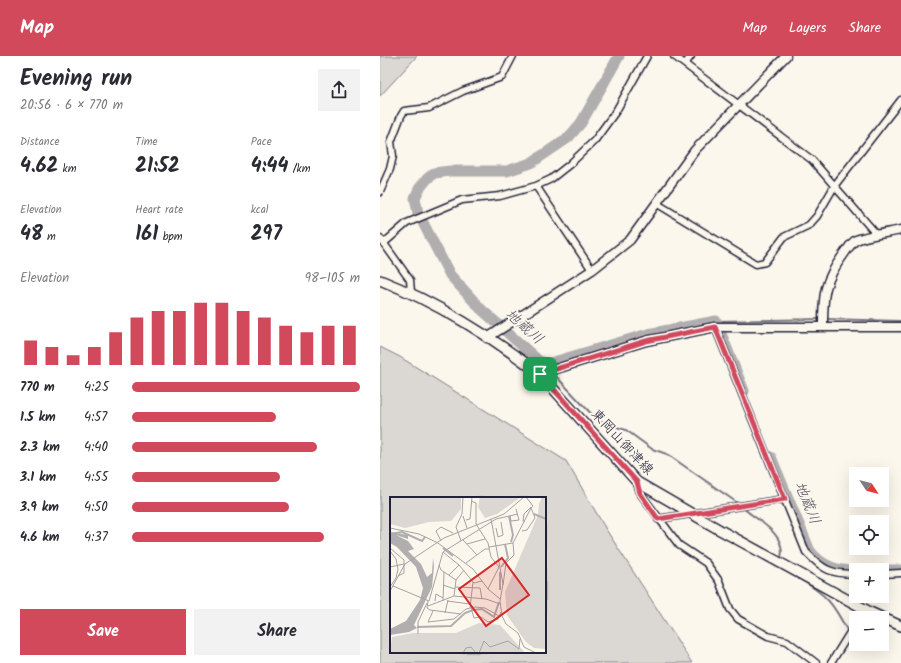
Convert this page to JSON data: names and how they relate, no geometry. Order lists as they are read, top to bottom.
{
  "streets": {
    "main road": ["東岡山御津線"]
  },
  "water": ["地蔵川"],
  "north": "bottom right",
  "page": {
    "header": "Map",
    "nav": ["Map", "Layers", "Share"],
    "heading": ["Evening run", "20:56 · 6 × 770 m"],
    "stats": [
      ["Distance", "4.62 km"],
      ["Time", "21:52"],
      ["Pace", "4:44 /km"],
      ["Elevation", "48 m"],
      ["Heart rate", "161 bpm"],
      ["kcal", "297"]
    ],
    "chart": ["Elevation", "98–105 m"],
    "list": [
      {
        "name": "770 m",
        "note": "4:25"
      },
      {
        "name": "1.5 km",
        "note": "4:57"
      },
      {
        "name": "2.3 km",
        "note": "4:40"
      },
      {
        "name": "3.1 km",
        "note": "4:55"
      },
      {
        "name": "3.9 km",
        "note": "4:50"
      },
      {
        "name": "4.6 km",
        "note": "4:37"
      }
    ],
    "map_buttons": ["+", "−"],
    "buttons": ["Save", "Share"]
  }
}
